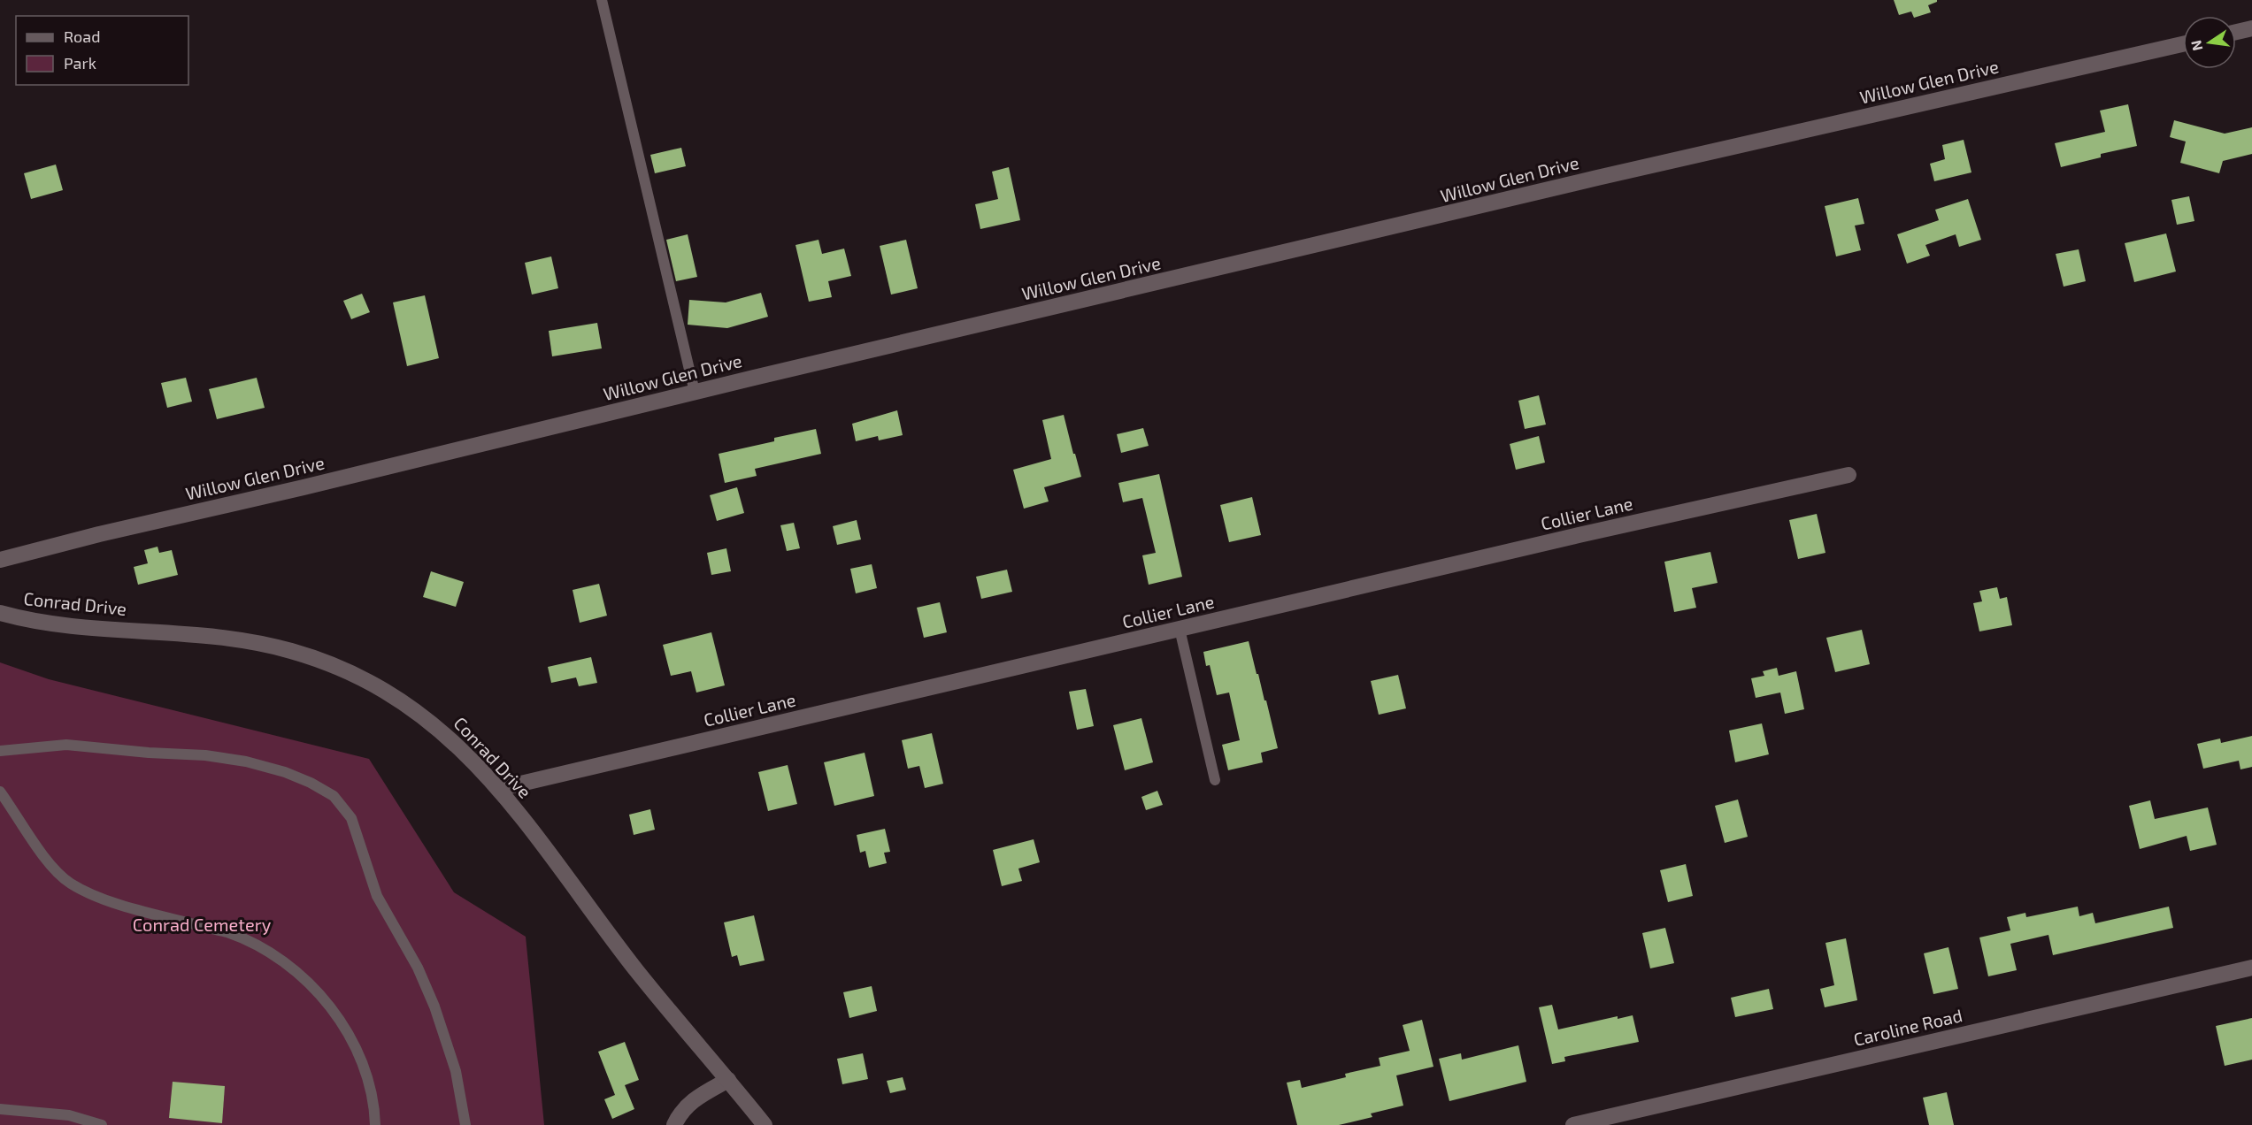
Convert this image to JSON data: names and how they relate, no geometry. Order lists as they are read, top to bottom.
{
  "streets": {
    "street": [
      "Willow Glen Drive",
      "Collier Lane",
      "Conrad Drive",
      "Caroline Road"
    ]
  },
  "crossings": [
    ["Collier Lane", "Conrad Drive"]
  ],
  "parks": ["Conrad Cemetery"],
  "legend": ["Road", "Park"],
  "north": "left"
}
